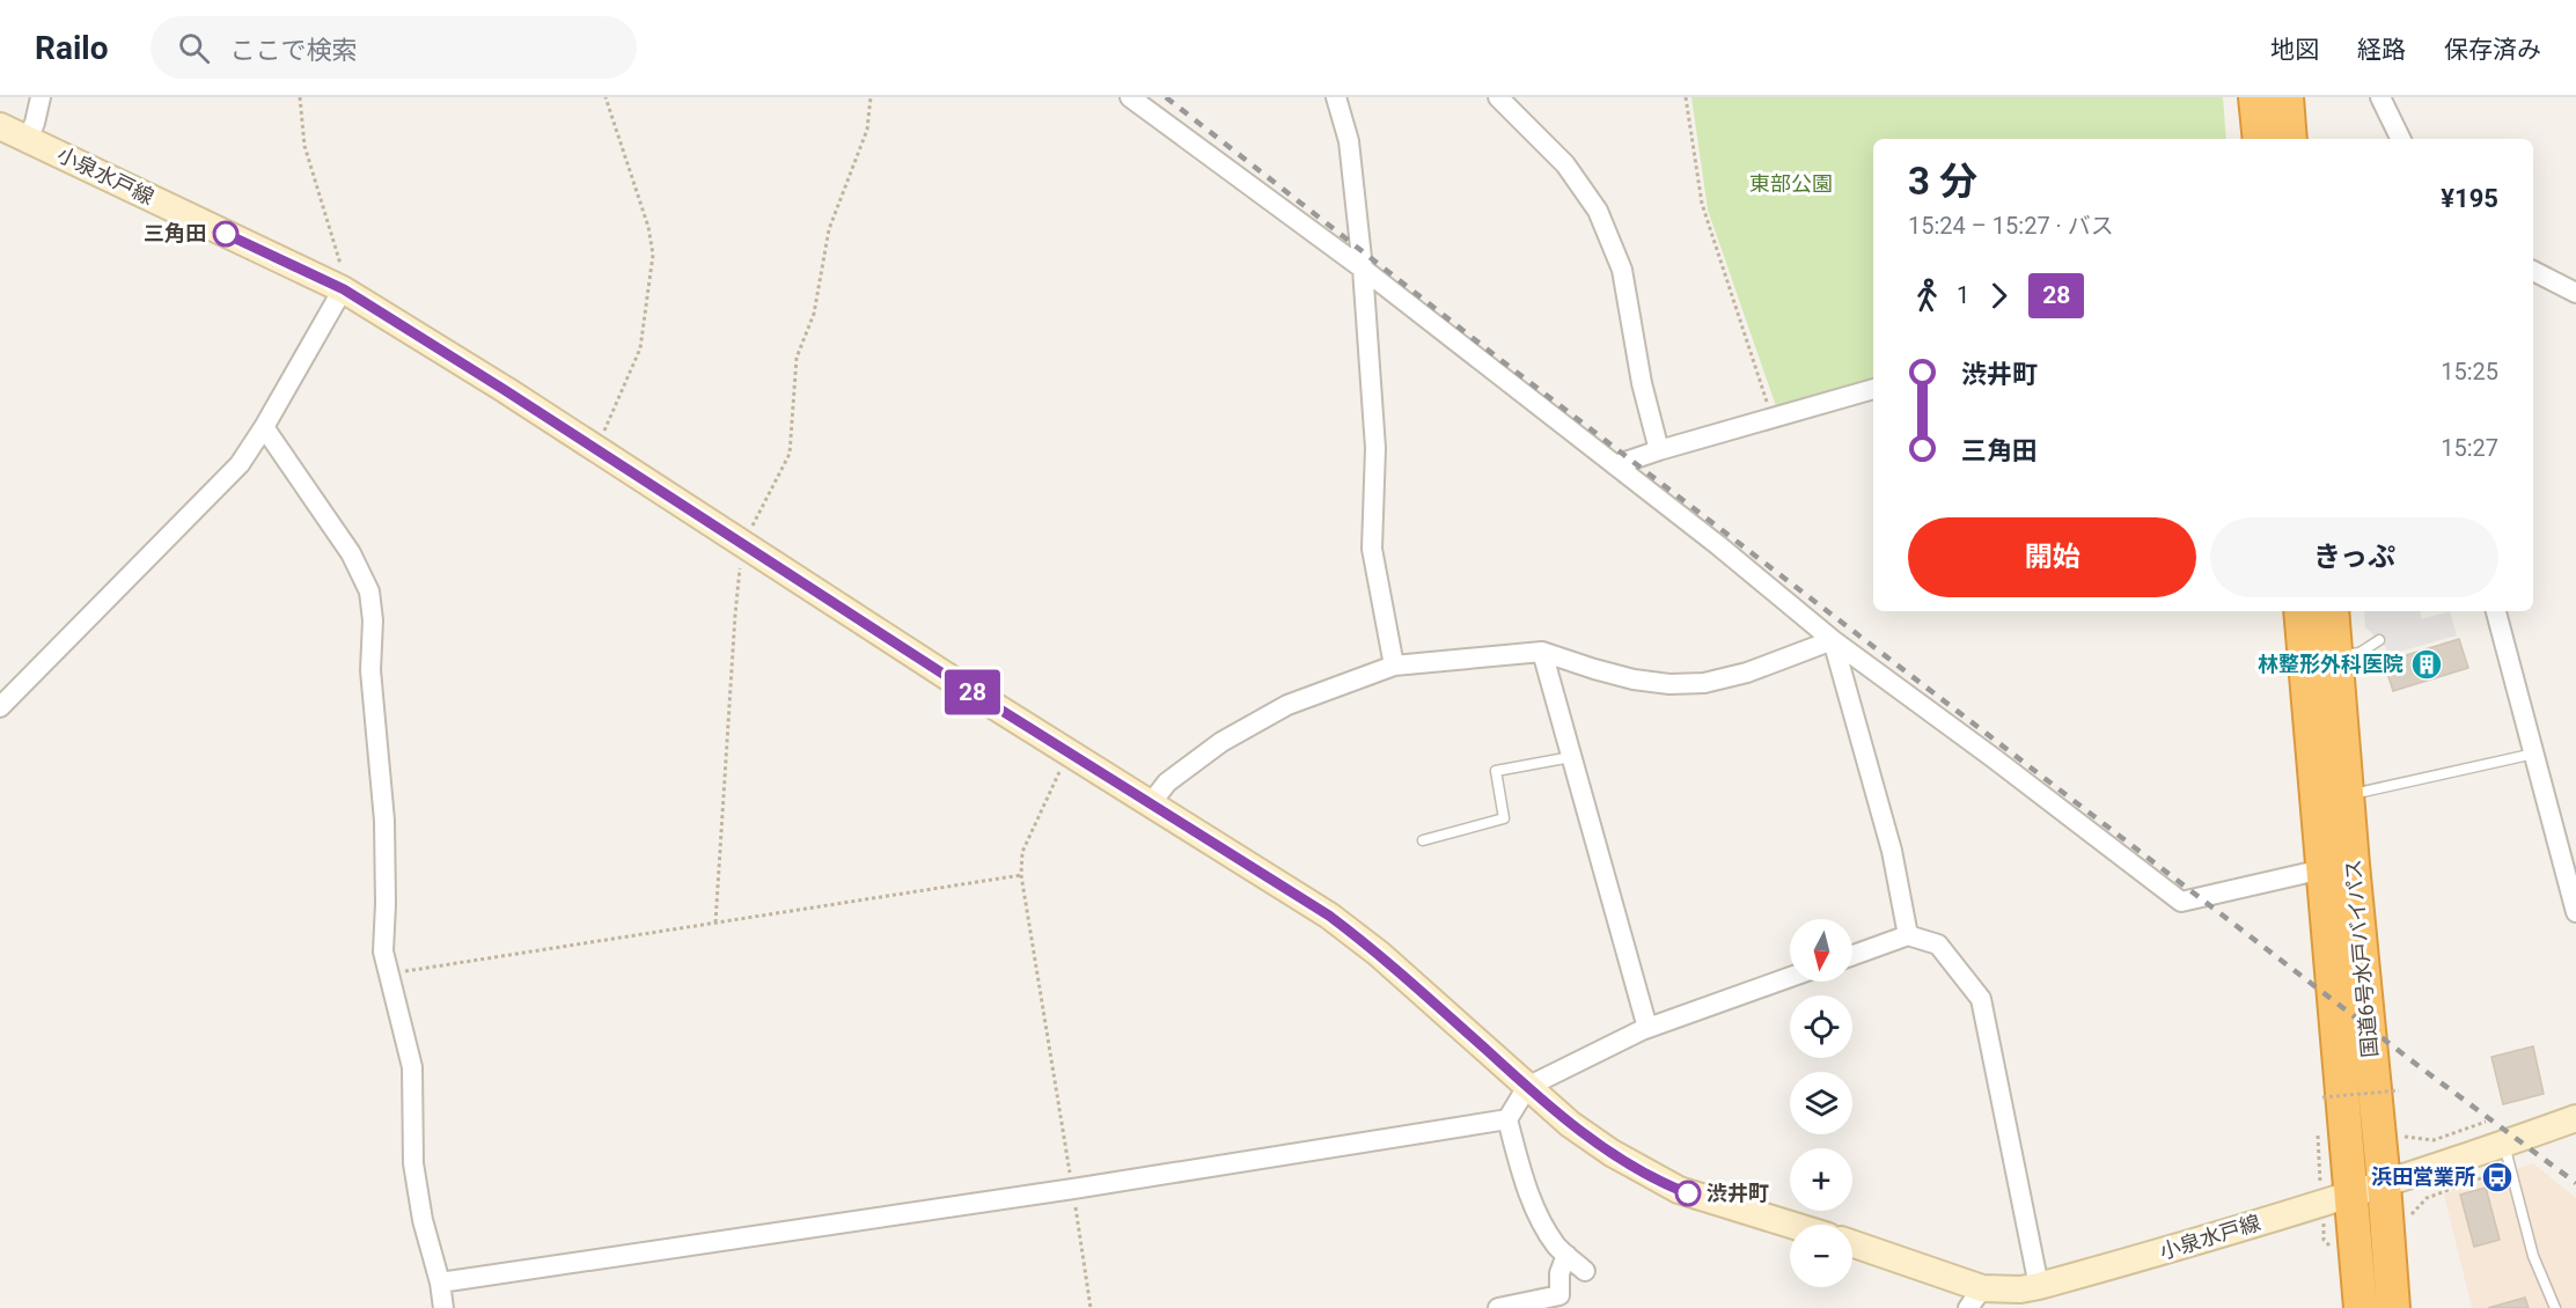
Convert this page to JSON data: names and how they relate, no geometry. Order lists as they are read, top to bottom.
{
  "streets": {
    "highway": ["国道6号水戸バイパス"],
    "main road": ["小泉水戸線"]
  },
  "crossings": [
    ["小泉水戸線", "国道6号水戸バイパス"]
  ],
  "parks": ["東部公園"],
  "places": {
    "other": ["三角田", "渋井町"],
    "building": ["林整形外科医院"],
    "bus stop": ["浜田営業所"]
  },
  "lines": ["bus line 28"],
  "north": "bottom",
  "page": {
    "header": "Railo",
    "search": "ここで検索",
    "nav": ["地図", "経路", "保存済み"],
    "on_map": "28",
    "heading": ["3 分", "15:24 – 15:27 · バス", "¥195"],
    "legs": ["1", "28"],
    "list": [
      {
        "name": "渋井町",
        "value": "15:25"
      },
      {
        "name": "三角田",
        "value": "15:27"
      }
    ],
    "buttons": ["開始", "きっぷ"],
    "map_buttons": ["+", "−"]
  }
}
